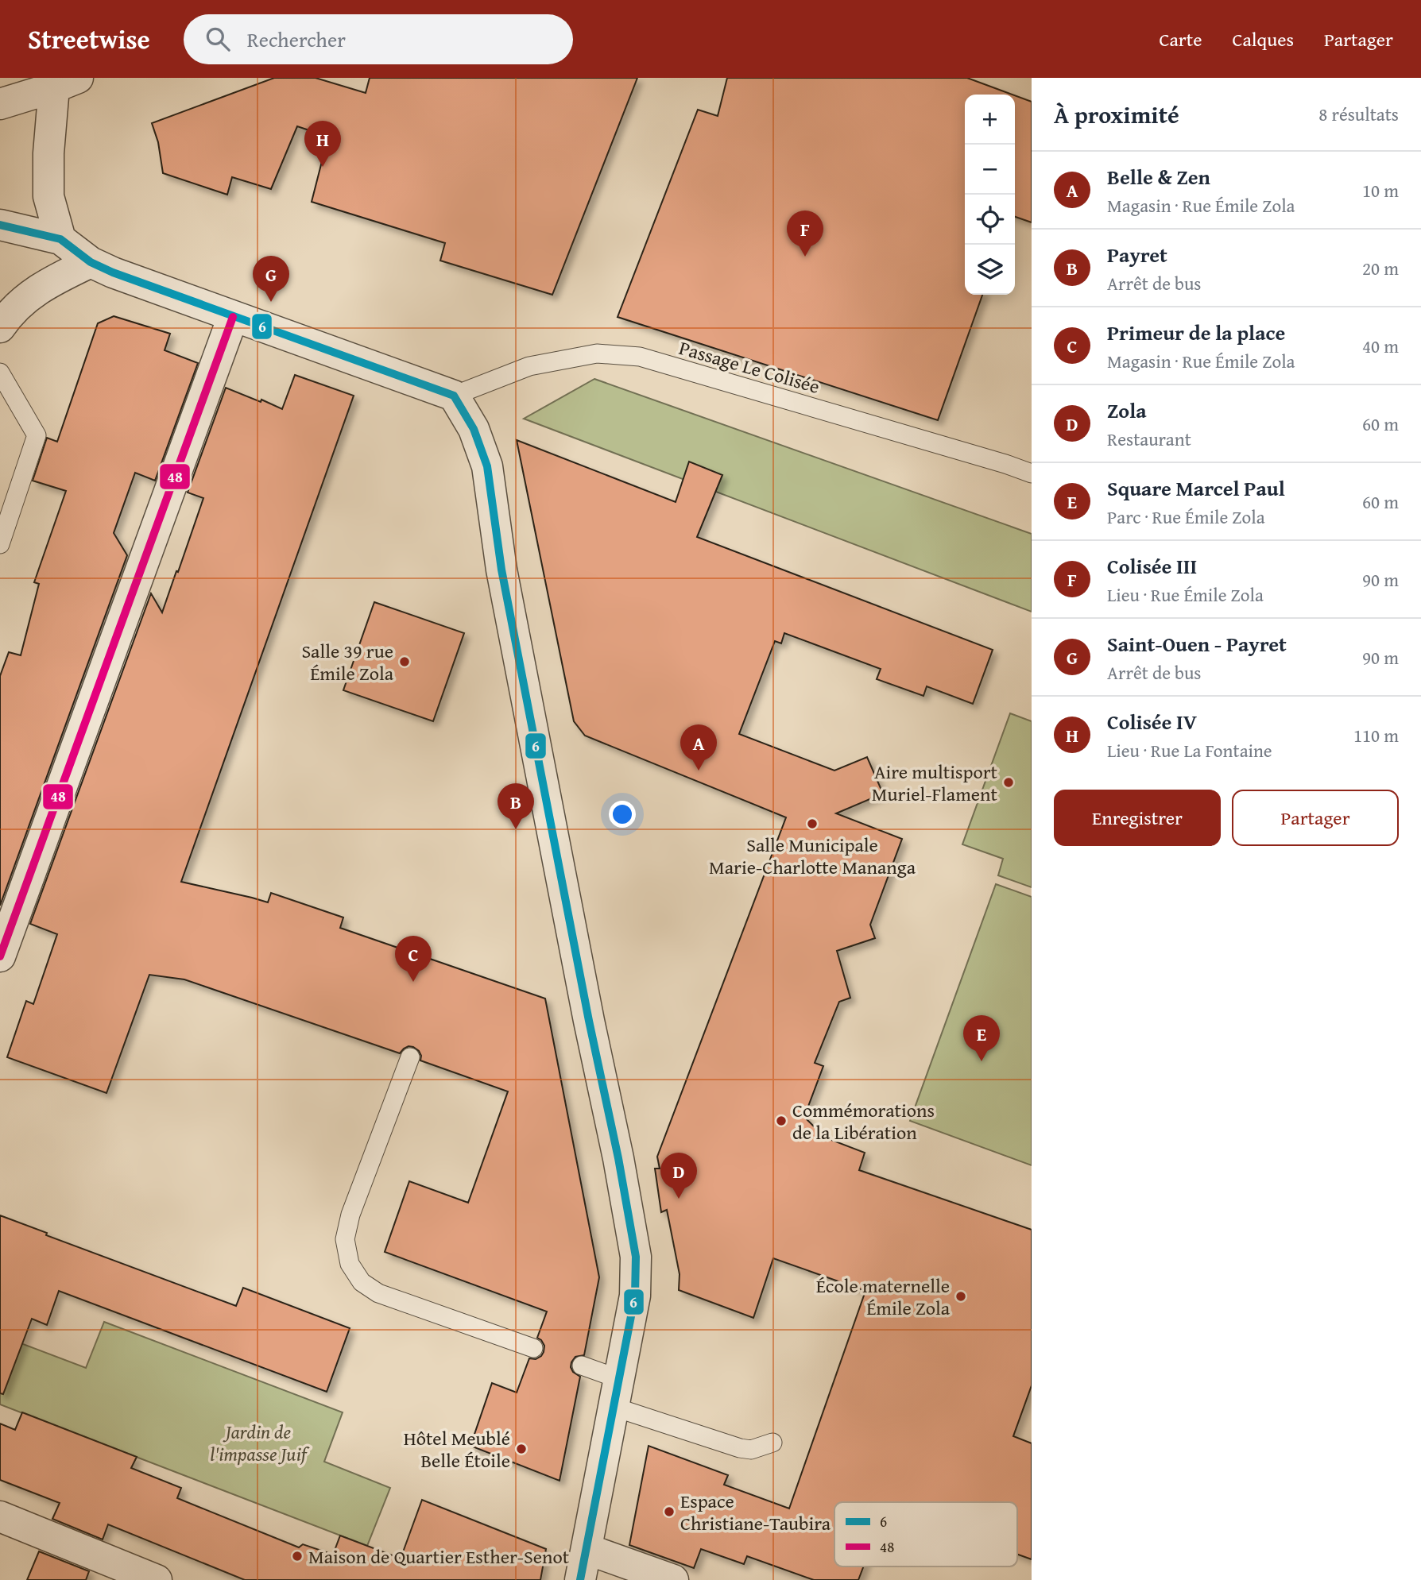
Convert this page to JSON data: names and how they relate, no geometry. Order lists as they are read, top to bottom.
{
  "streets": {
    "lane": ["Passage Le Colisée"]
  },
  "parks": ["Jardin de l'impasse Juif"],
  "places": [
    "Salle 39 rue Émile Zola",
    "Aire multisport Muriel-Flament",
    "Salle Municipale Marie-Charlotte Mananga",
    "Commémorations de la Libération",
    "École maternelle Émile Zola",
    "Hôtel Meublé Belle Étoile",
    "Espace Christiane-Taubira",
    "Maison de Quartier Esther-Senot"
  ],
  "lines": ["transit line 6", "transit line 48"],
  "legend": ["6", "48"],
  "page": {
    "header": "Streetwise",
    "search": "Rechercher",
    "nav": ["Carte", "Calques", "Partager"],
    "heading": ["À proximité", "8 résultats"],
    "map_buttons": ["+", "−"],
    "pins": [
      "H",
      "F",
      "G",
      "A",
      "B",
      "C",
      "E",
      "D"
    ],
    "list": [
      {
        "mark": "A",
        "name": "Belle & Zen",
        "note": "Magasin · Rue Émile Zola",
        "value": "10 m"
      },
      {
        "mark": "B",
        "name": "Payret",
        "note": "Arrêt de bus",
        "value": "20 m"
      },
      {
        "mark": "C",
        "name": "Primeur de la place",
        "note": "Magasin · Rue Émile Zola",
        "value": "40 m"
      },
      {
        "mark": "D",
        "name": "Zola",
        "note": "Restaurant",
        "value": "60 m"
      },
      {
        "mark": "E",
        "name": "Square Marcel Paul",
        "note": "Parc · Rue Émile Zola",
        "value": "60 m"
      },
      {
        "mark": "F",
        "name": "Colisée III",
        "note": "Lieu · Rue Émile Zola",
        "value": "90 m"
      },
      {
        "mark": "G",
        "name": "Saint-Ouen - Payret",
        "note": "Arrêt de bus",
        "value": "90 m"
      },
      {
        "mark": "H",
        "name": "Colisée IV",
        "note": "Lieu · Rue La Fontaine",
        "value": "110 m"
      }
    ],
    "buttons": ["Enregistrer", "Partager"]
  }
}
